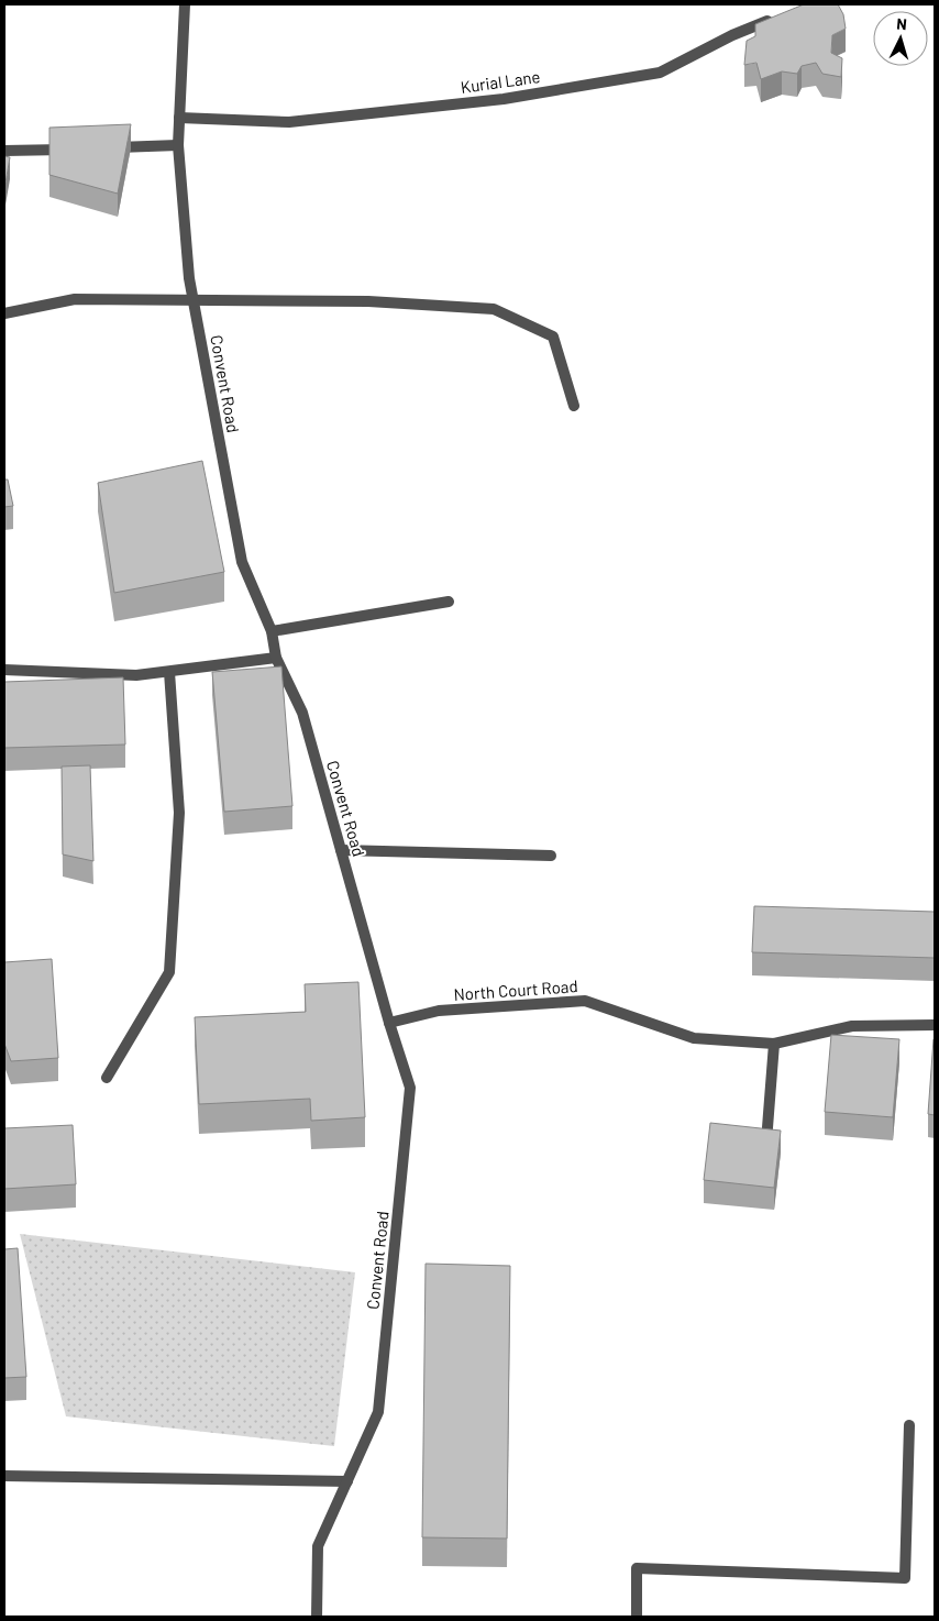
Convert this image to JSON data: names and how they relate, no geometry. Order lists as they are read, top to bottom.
{
  "streets": {
    "street": ["Kurial Lane", "Convent Road", "North Court Road"]
  },
  "crossings": [
    ["Kurial Lane", "Convent Road"],
    ["Convent Road", "North Court Road"]
  ],
  "north": "top"
}
